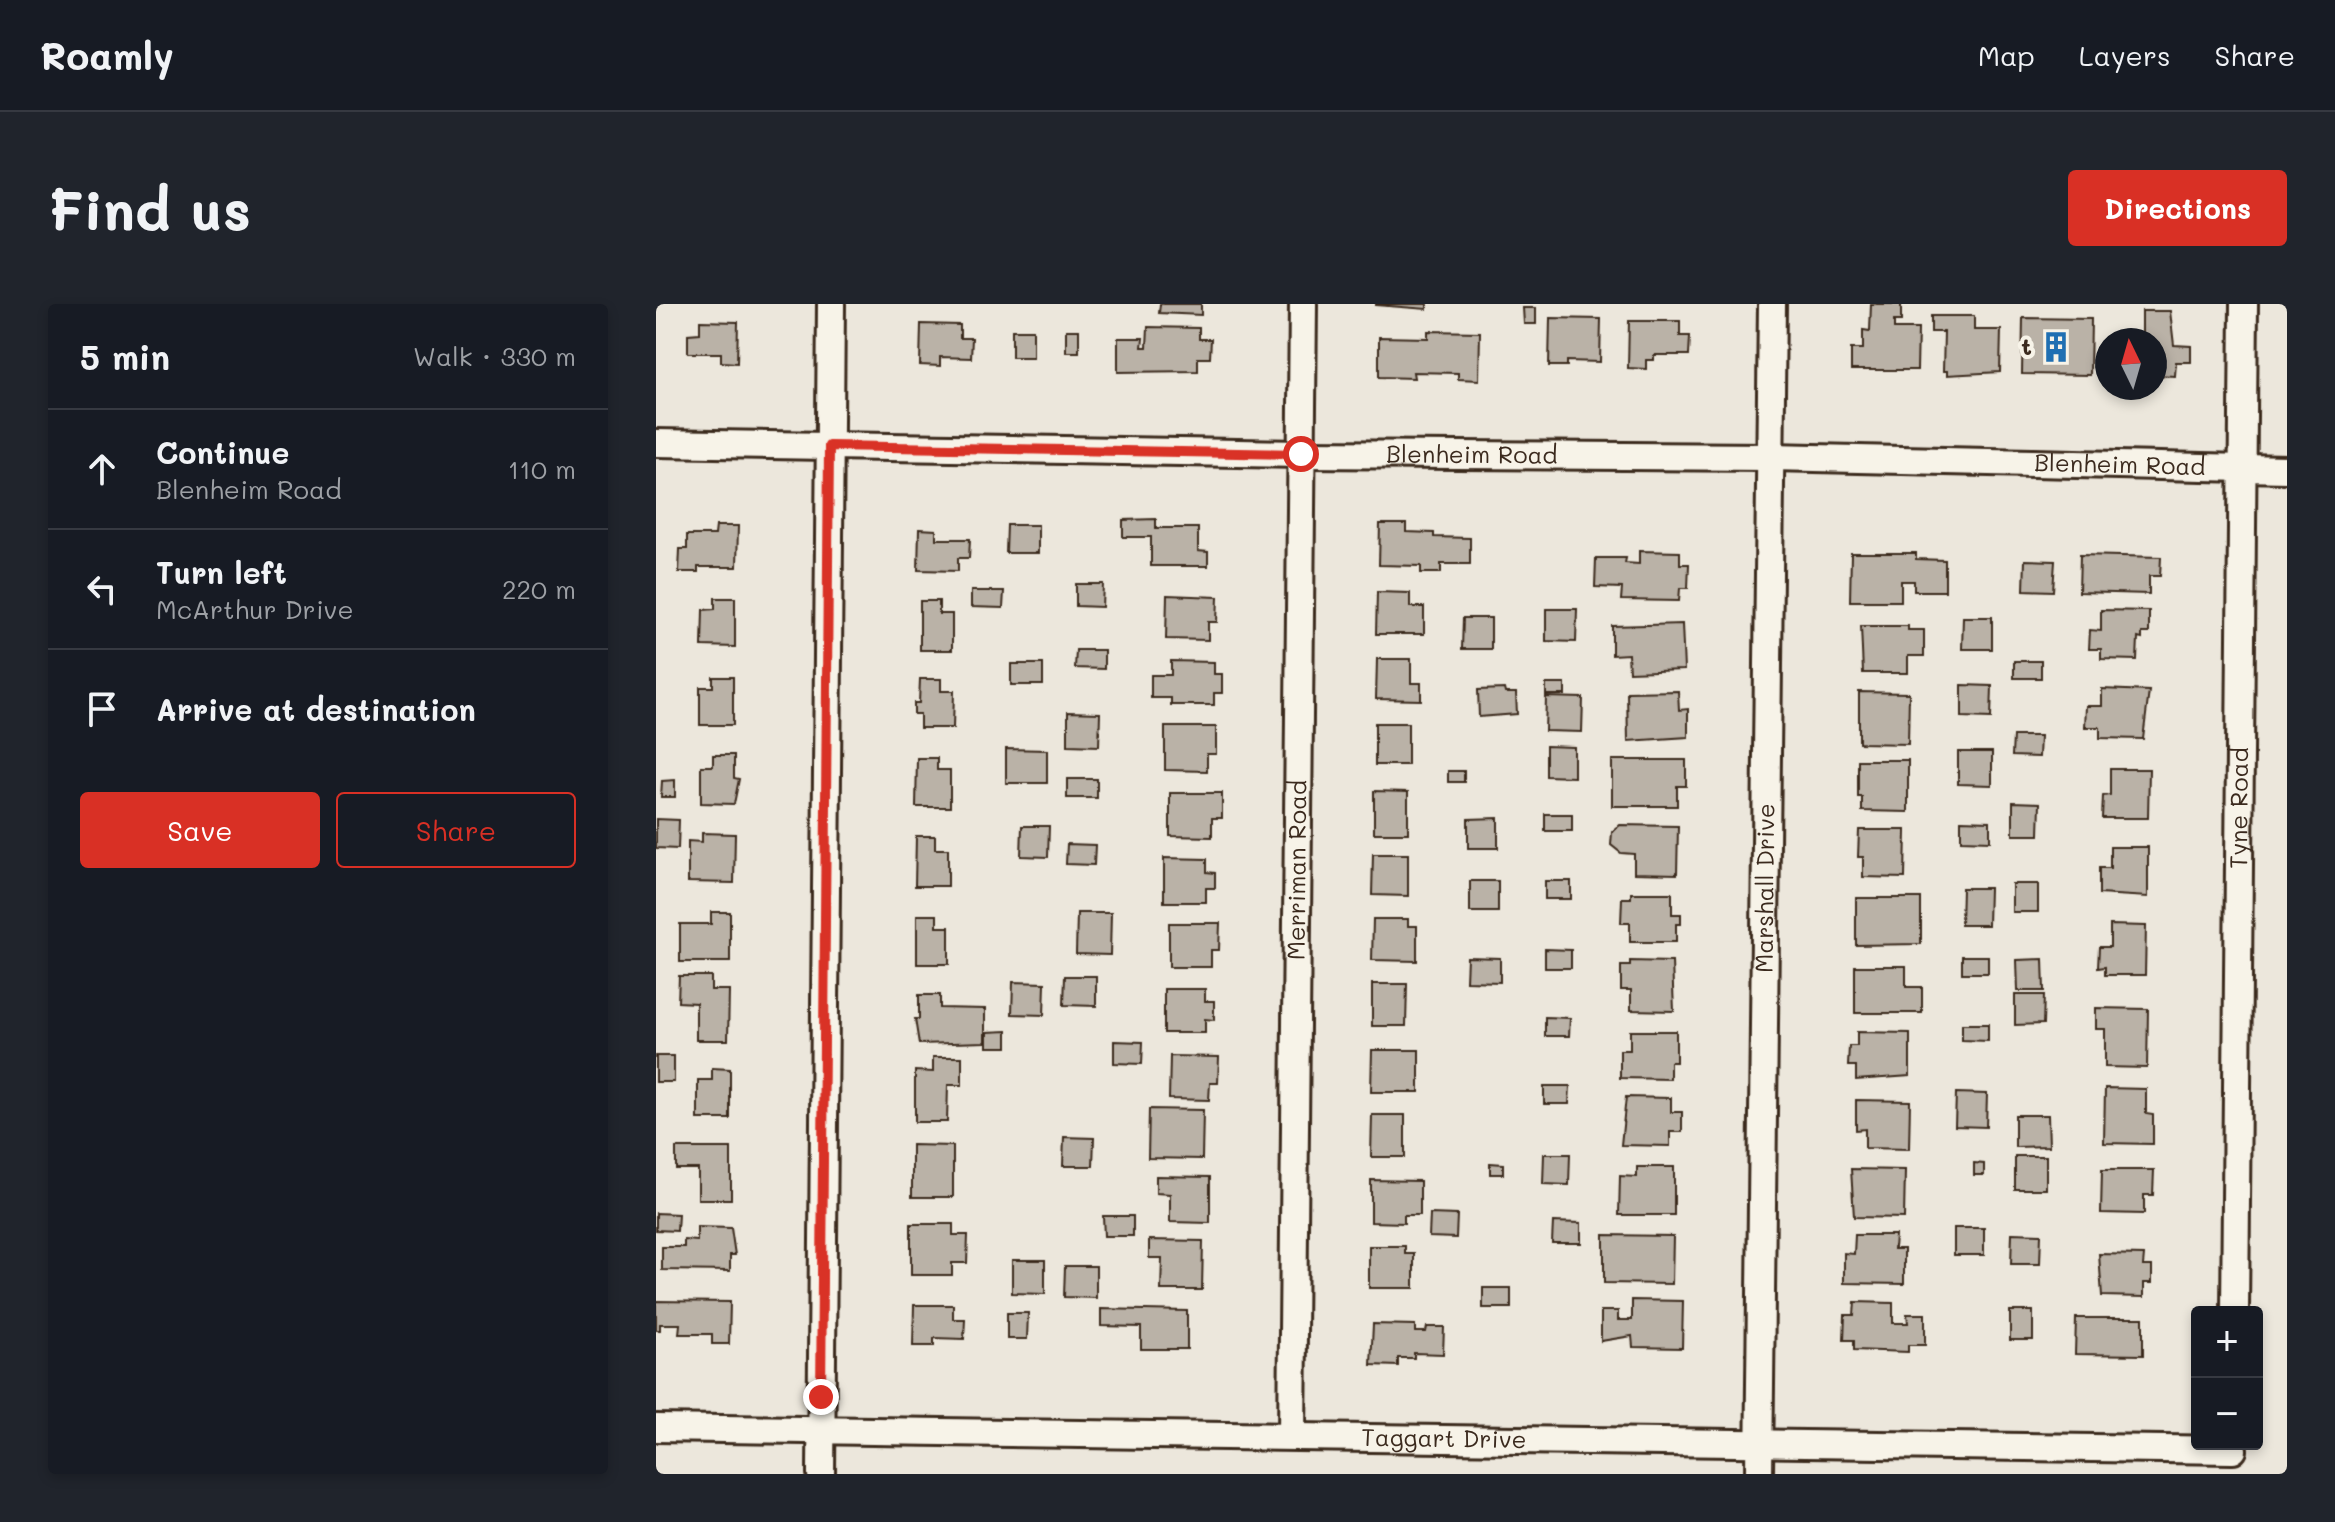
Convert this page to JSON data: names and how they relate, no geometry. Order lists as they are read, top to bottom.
{
  "streets": {
    "street": [
      "Blenheim Road",
      "Tyne Road",
      "Merriman Road",
      "Marshall Drive",
      "Taggart Drive"
    ]
  },
  "crossings": [
    ["Blenheim Road", "Tyne Road"],
    ["Blenheim Road", "Merriman Road"],
    ["Blenheim Road", "Marshall Drive"],
    ["Merriman Road", "Taggart Drive"],
    ["Marshall Drive", "Taggart Drive"]
  ],
  "places": {
    "building": ["t"]
  },
  "north": "top",
  "page": {
    "header": "Roamly",
    "nav": ["Map", "Layers", "Share"],
    "buttons": [
      "Directions",
      ["Save", "Share"]
    ],
    "title": "Find us",
    "heading": ["5 min", "Walk · 330 m"],
    "list": [
      ["Continue", "Blenheim Road", "110 m"],
      ["Turn left", "McArthur Drive", "220 m"],
      "Arrive at destination"
    ],
    "map_buttons": ["+", "−"]
  }
}
